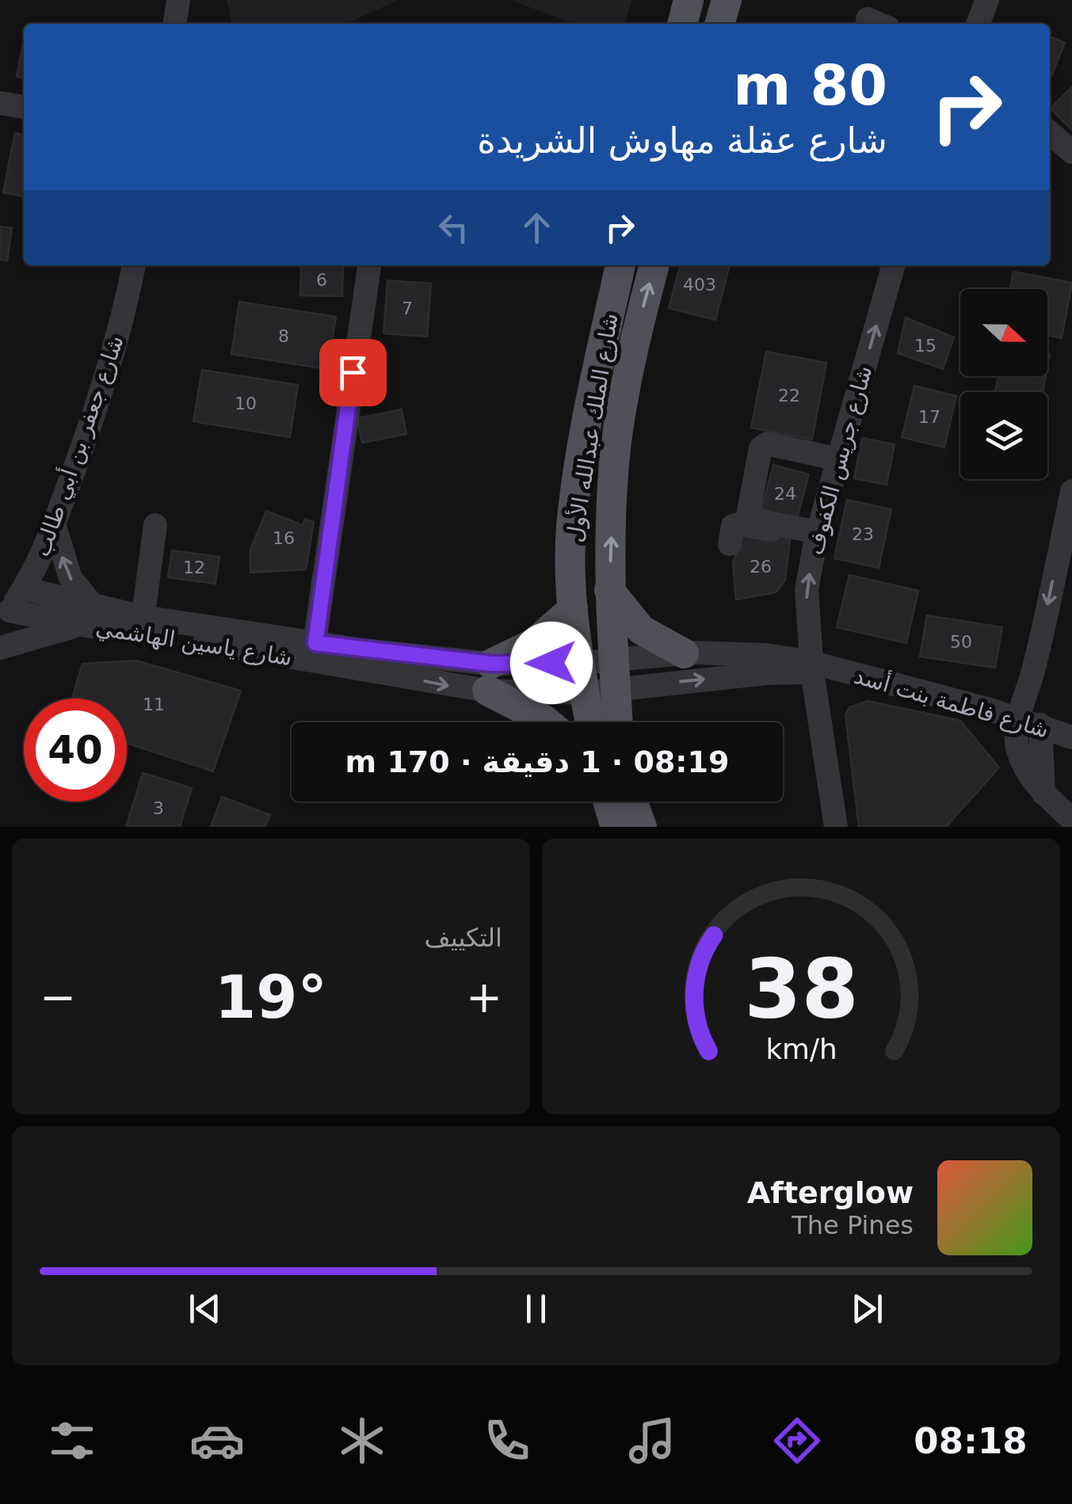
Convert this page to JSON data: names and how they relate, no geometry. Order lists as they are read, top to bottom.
{
  "streets": {
    "main road": ["شارع الملك عبدالله الأول"],
    "street": [
      "شارع جعفر بن أبي طالب",
      "شارع جريس الكفوف",
      "شارع ياسين الهاشمي",
      "شارع فاطمة بنت أسد"
    ]
  },
  "crossings": [
    ["شارع الملك عبدالله الأول", "شارع ياسين الهاشمي"],
    ["شارع الملك عبدالله الأول", "شارع فاطمة بنت أسد"],
    ["شارع جعفر بن أبي طالب", "شارع ياسين الهاشمي"],
    ["شارع جريس الكفوف", "شارع فاطمة بنت أسد"],
    ["شارع ياسين الهاشمي", "شارع فاطمة بنت أسد"]
  ],
  "one_way": ["شارع جريس الكفوف"],
  "house_numbers": [
    "6",
    "403",
    "7",
    "8",
    "15",
    "22",
    "10",
    "17",
    "24",
    "23",
    "16",
    "26",
    "12",
    "50",
    "11",
    "3"
  ],
  "north": "right",
  "page": {
    "turn": ["80 m", "شارع عقلة مهاوش الشريدة"],
    "limit": "40",
    "trip": "08:19 · 1 دقيقة · 170 m",
    "tile": "التكييف",
    "heat": ["−", "19°", "+"],
    "song": ["Afterglow", "The Pines"],
    "tabs": "08:18",
    "gauge": ["38", "km/h"]
  }
}
